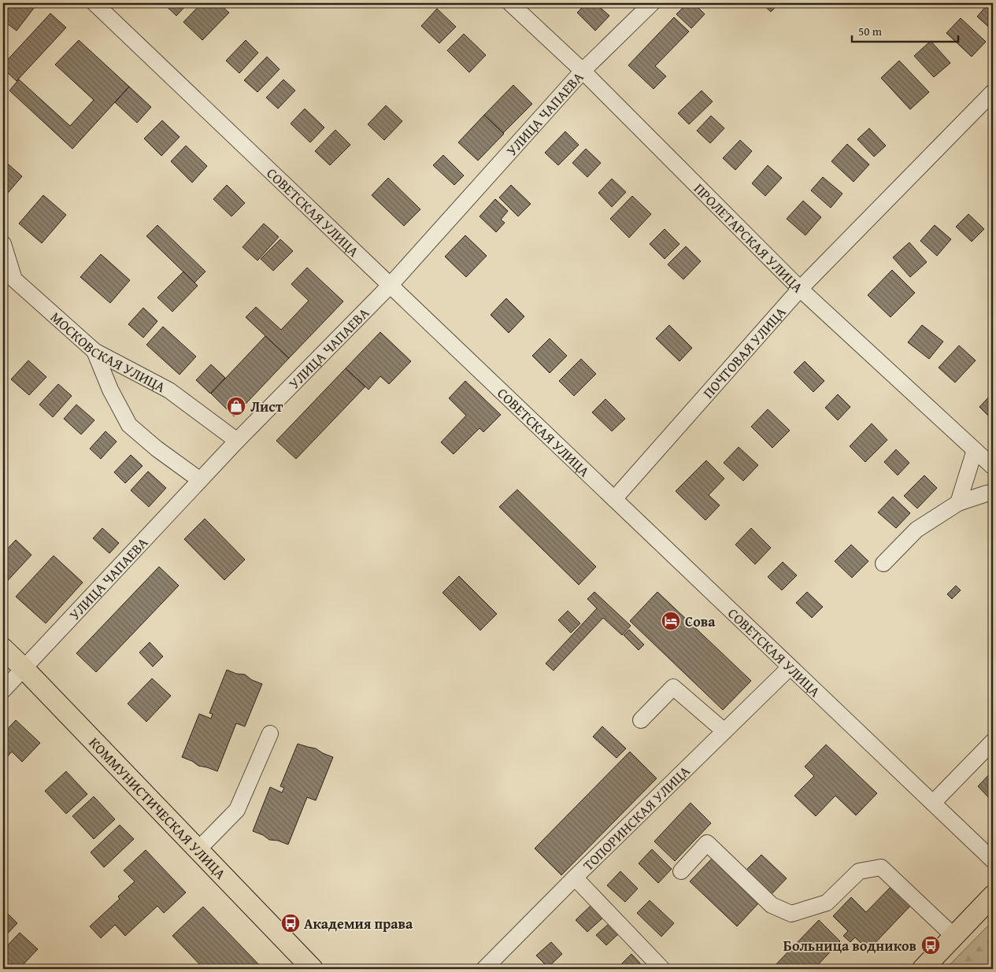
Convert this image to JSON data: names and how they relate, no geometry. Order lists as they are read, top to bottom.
{
  "streets": {
    "main road": ["КОММУНИСТИЧЕСКАЯ УЛИЦА"],
    "street": [
      "УЛИЦА ЧАПАЕВА",
      "СОВЕТСКАЯ УЛИЦА",
      "ПРОЛЕТАРСКАЯ УЛИЦА",
      "МОСКОВСКАЯ УЛИЦА",
      "ПОЧТОВАЯ УЛИЦА",
      "ТОПОРИНСКАЯ УЛИЦА"
    ]
  },
  "crossings": [
    ["УЛИЦА ЧАПАЕВА", "СОВЕТСКАЯ УЛИЦА"],
    ["УЛИЦА ЧАПАЕВА", "ПРОЛЕТАРСКАЯ УЛИЦА"],
    ["УЛИЦА ЧАПАЕВА", "МОСКОВСКАЯ УЛИЦА"],
    ["УЛИЦА ЧАПАЕВА", "КОММУНИСТИЧЕСКАЯ УЛИЦА"],
    ["СОВЕТСКАЯ УЛИЦА", "ПОЧТОВАЯ УЛИЦА"],
    ["СОВЕТСКАЯ УЛИЦА", "ТОПОРИНСКАЯ УЛИЦА"],
    ["ПРОЛЕТАРСКАЯ УЛИЦА", "ПОЧТОВАЯ УЛИЦА"]
  ],
  "places": {
    "shop": ["Лист"],
    "hotel": ["Сова"],
    "bus stop": ["Академия права", "Больница водников"]
  },
  "scale_bar": "50 m"
}
